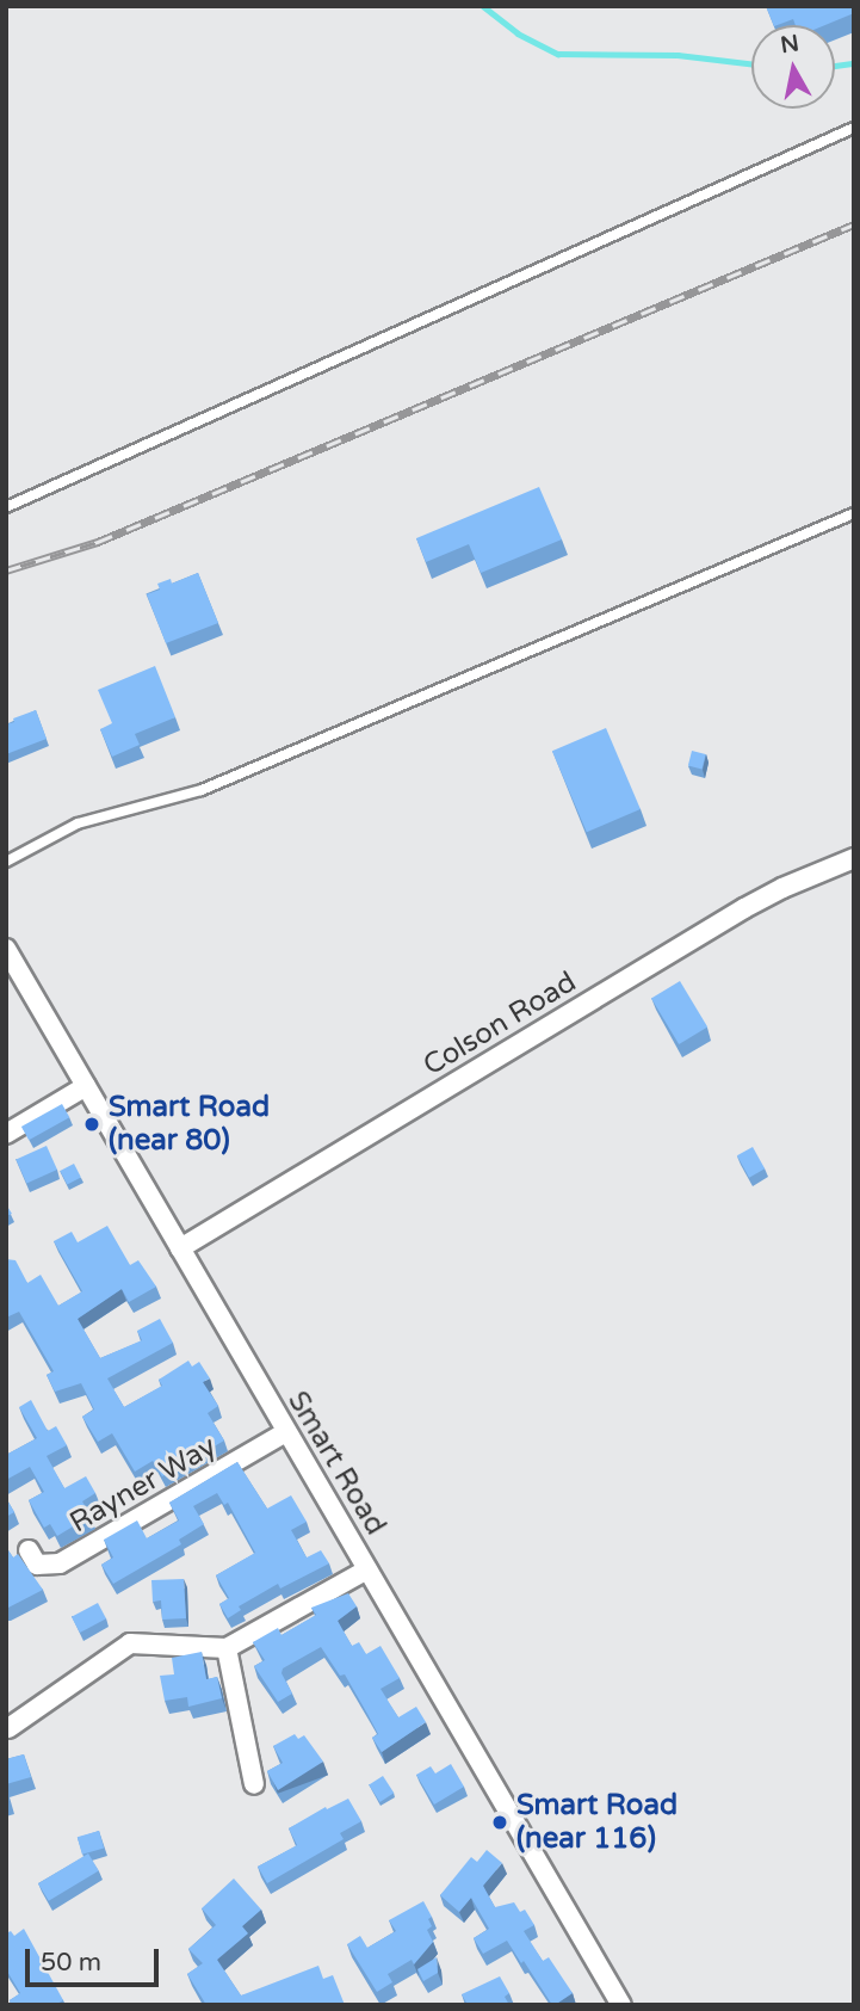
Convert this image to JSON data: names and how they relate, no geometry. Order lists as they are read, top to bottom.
{
  "streets": {
    "street": ["Colson Road", "Smart Road", "Rayner Way"]
  },
  "crossings": [
    ["Colson Road", "Smart Road"],
    ["Smart Road", "Rayner Way"]
  ],
  "places": ["Smart Road (near 80)", "Smart Road (near 116)"],
  "scale_bar": "50 m",
  "north": "top"
}
